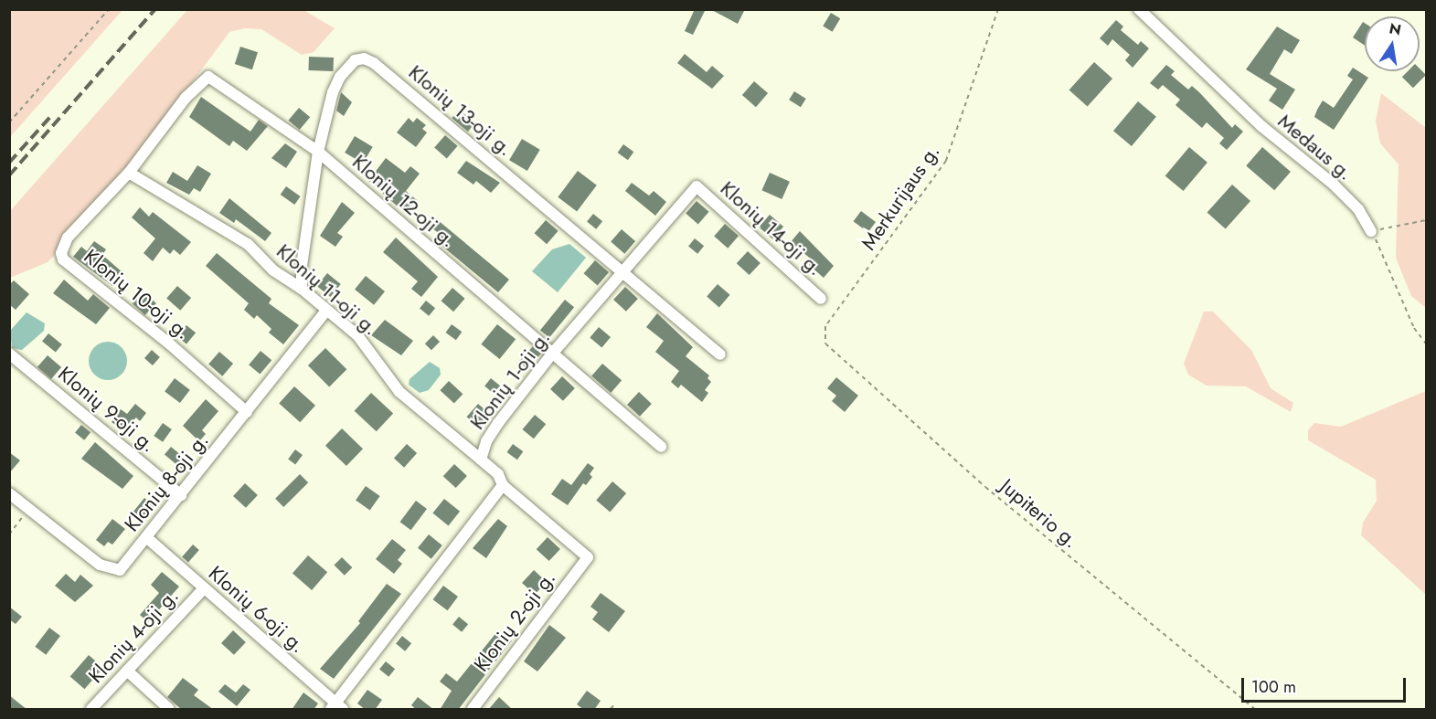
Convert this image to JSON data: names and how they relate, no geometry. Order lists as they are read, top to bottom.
{
  "streets": {
    "street": [
      "Klonių 13-oji g.",
      "Medaus g.",
      "Klonių 12-oji g.",
      "Klonių 14-oji g.",
      "Klonių 11-oji g.",
      "Klonių 10-oji g.",
      "Klonių 1-oji g.",
      "Klonių 9-oji g.",
      "Klonių 8-oji g.",
      "Klonių 6-oji g.",
      "Klonių 2-oji g.",
      "Klonių 4-oji g."
    ],
    "path": ["Merkurijaus g.", "Jupiterio g."]
  },
  "crossings": [
    ["Klonių 13-oji g.", "Klonių 12-oji g."],
    ["Klonių 13-oji g.", "Klonių 11-oji g."],
    ["Klonių 13-oji g.", "Klonių 1-oji g."],
    ["Merkurijaus g.", "Jupiterio g."],
    ["Klonių 12-oji g.", "Klonių 11-oji g."],
    ["Klonių 12-oji g.", "Klonių 10-oji g."],
    ["Klonių 12-oji g.", "Klonių 1-oji g."],
    ["Klonių 14-oji g.", "Klonių 1-oji g."],
    ["Klonių 11-oji g.", "Klonių 10-oji g."],
    ["Klonių 11-oji g.", "Klonių 1-oji g."],
    ["Klonių 11-oji g.", "Klonių 8-oji g."],
    ["Klonių 10-oji g.", "Klonių 8-oji g."],
    ["Klonių 1-oji g.", "Klonių 2-oji g."],
    ["Klonių 9-oji g.", "Klonių 8-oji g."],
    ["Klonių 8-oji g.", "Klonių 6-oji g."],
    ["Klonių 6-oji g.", "Klonių 4-oji g."]
  ],
  "scale_bar": "100 m",
  "north": "top"
}
